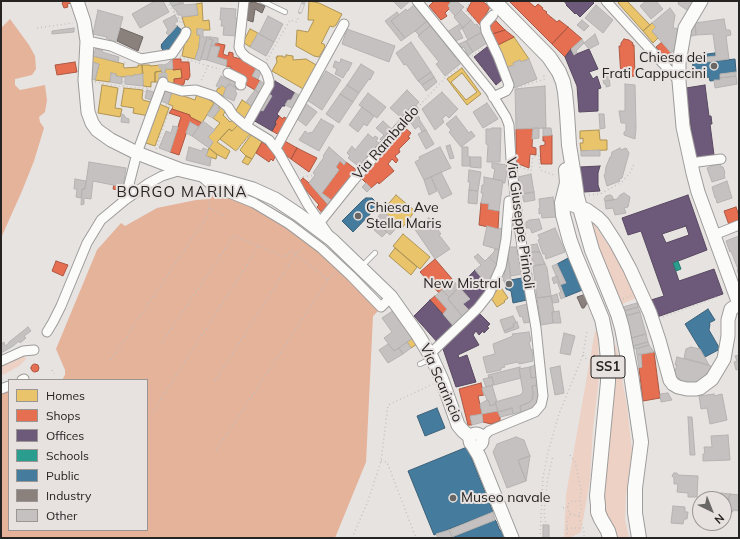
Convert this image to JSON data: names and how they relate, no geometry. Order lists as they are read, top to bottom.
{
  "streets": {
    "main road": ["SS1"],
    "street": ["Via Rambaldo", "Via Giuseppe Pirinoli", "Via Scarincio"]
  },
  "crossings": [
    ["Via Rambaldo", "Via Scarincio"],
    ["Via Giuseppe Pirinoli", "Via Scarincio"]
  ],
  "districts": ["BORGO MARINA"],
  "places": [
    "Chiesa dei Frati Cappuccini",
    "Chiesa Ave Stella Maris",
    "New Mistral",
    "Museo navale"
  ],
  "legend": [
    "Homes",
    "Shops",
    "Offices",
    "Schools",
    "Public",
    "Industry",
    "Other"
  ],
  "north": "bottom right"
}
